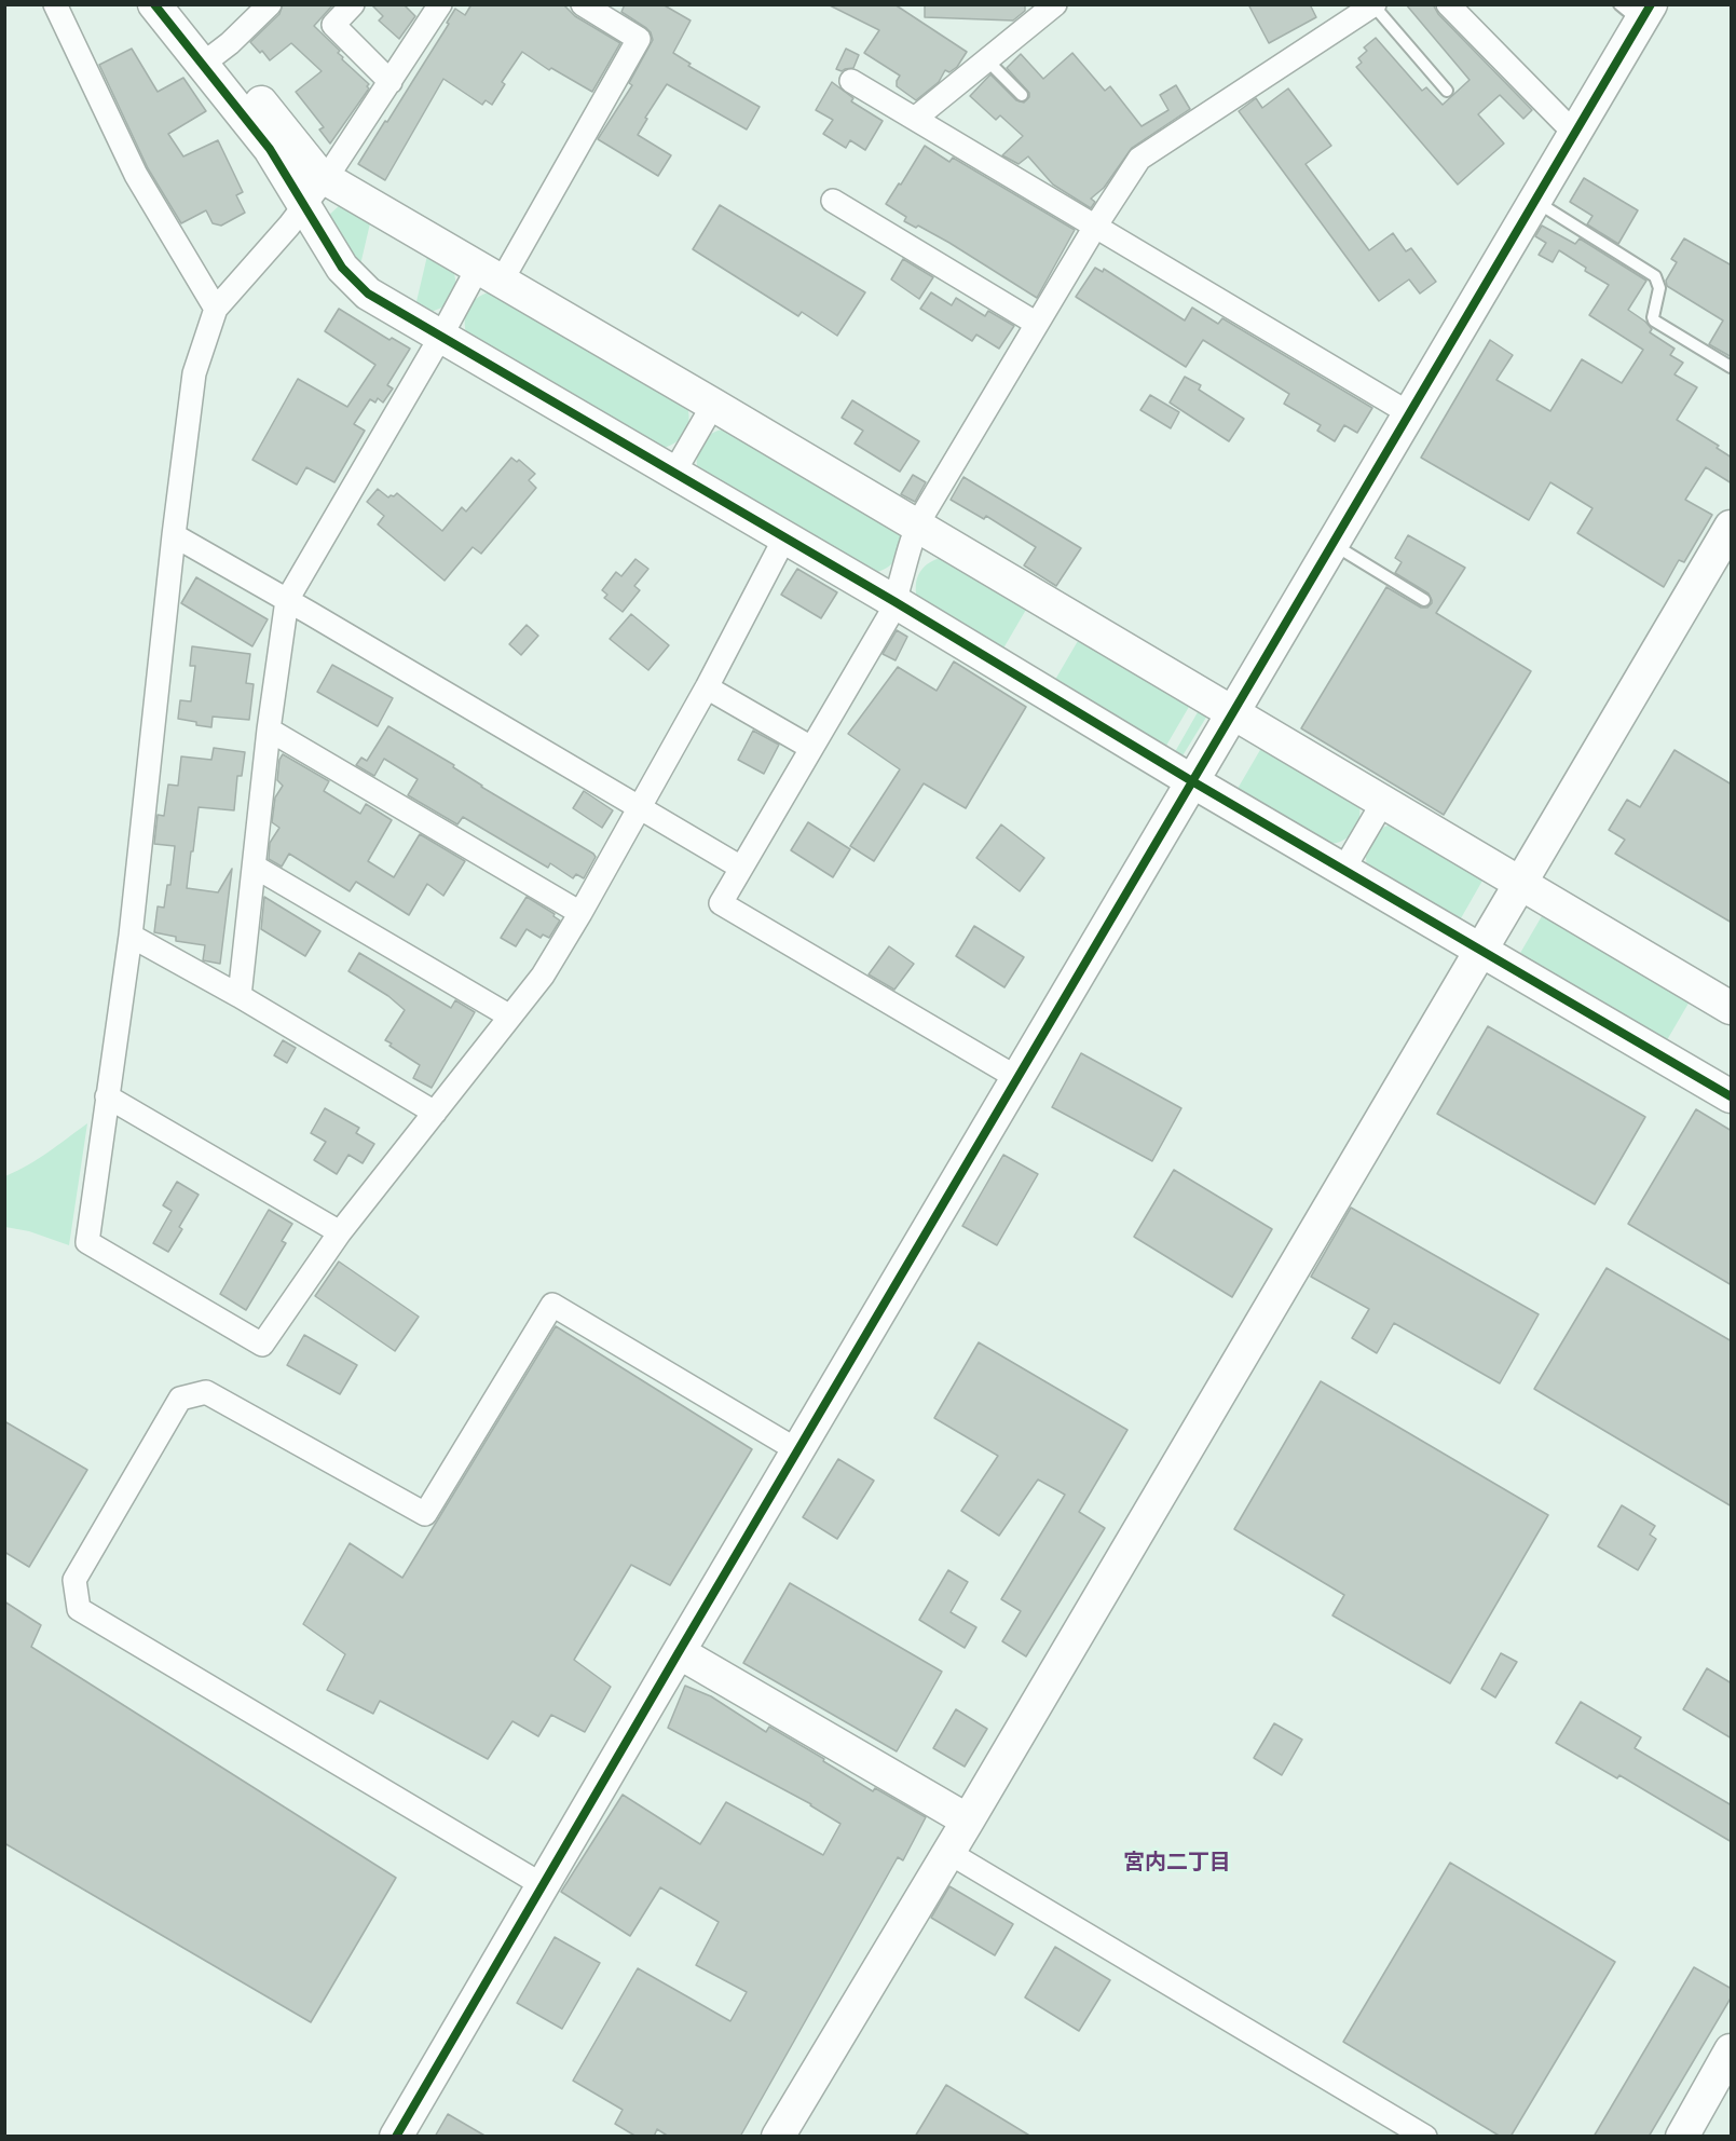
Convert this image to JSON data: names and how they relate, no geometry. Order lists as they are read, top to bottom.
{
  "districts": ["宮内二丁目"]
}
